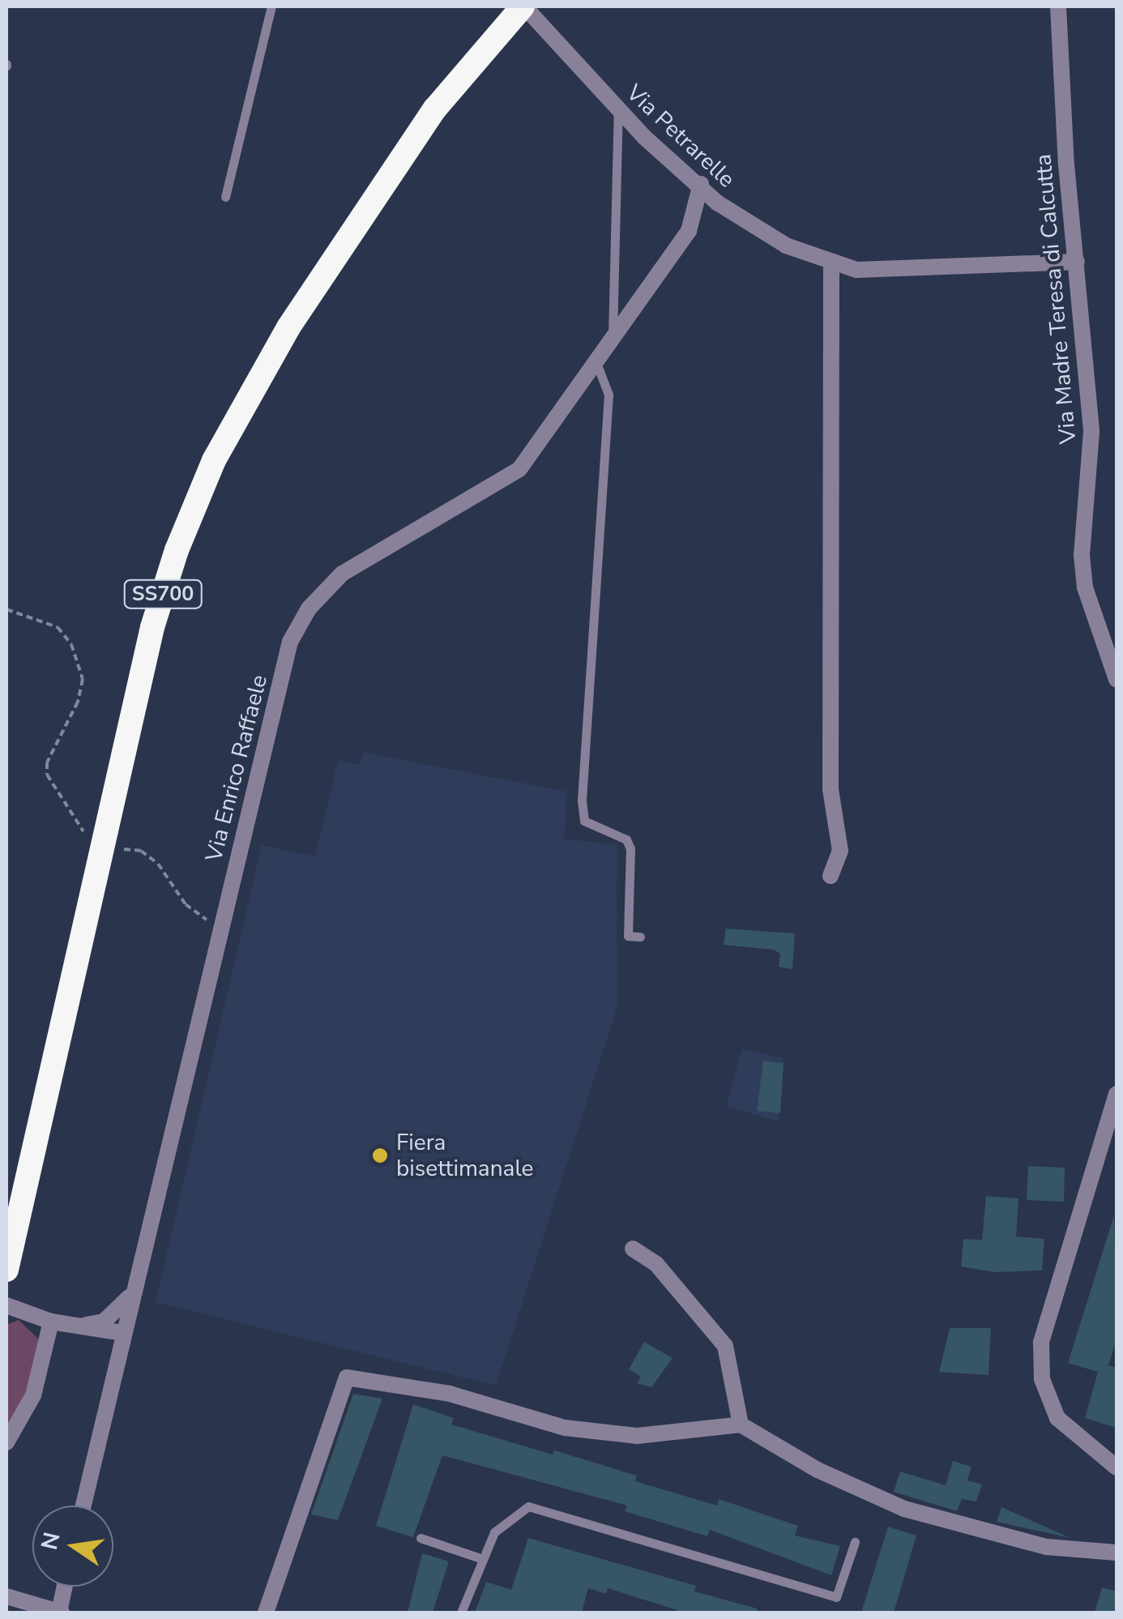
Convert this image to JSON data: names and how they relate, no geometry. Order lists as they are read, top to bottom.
{
  "streets": {
    "highway": ["SS700"],
    "street": ["Via Petrarelle", "Via Madre Teresa di Calcutta", "Via Enrico Raffaele"]
  },
  "crossings": [
    ["Via Petrarelle", "Via Madre Teresa di Calcutta"],
    ["Via Petrarelle", "SS700"],
    ["Via Petrarelle", "Via Enrico Raffaele"]
  ],
  "places": ["Fiera bisettimanale"],
  "north": "left"
}
